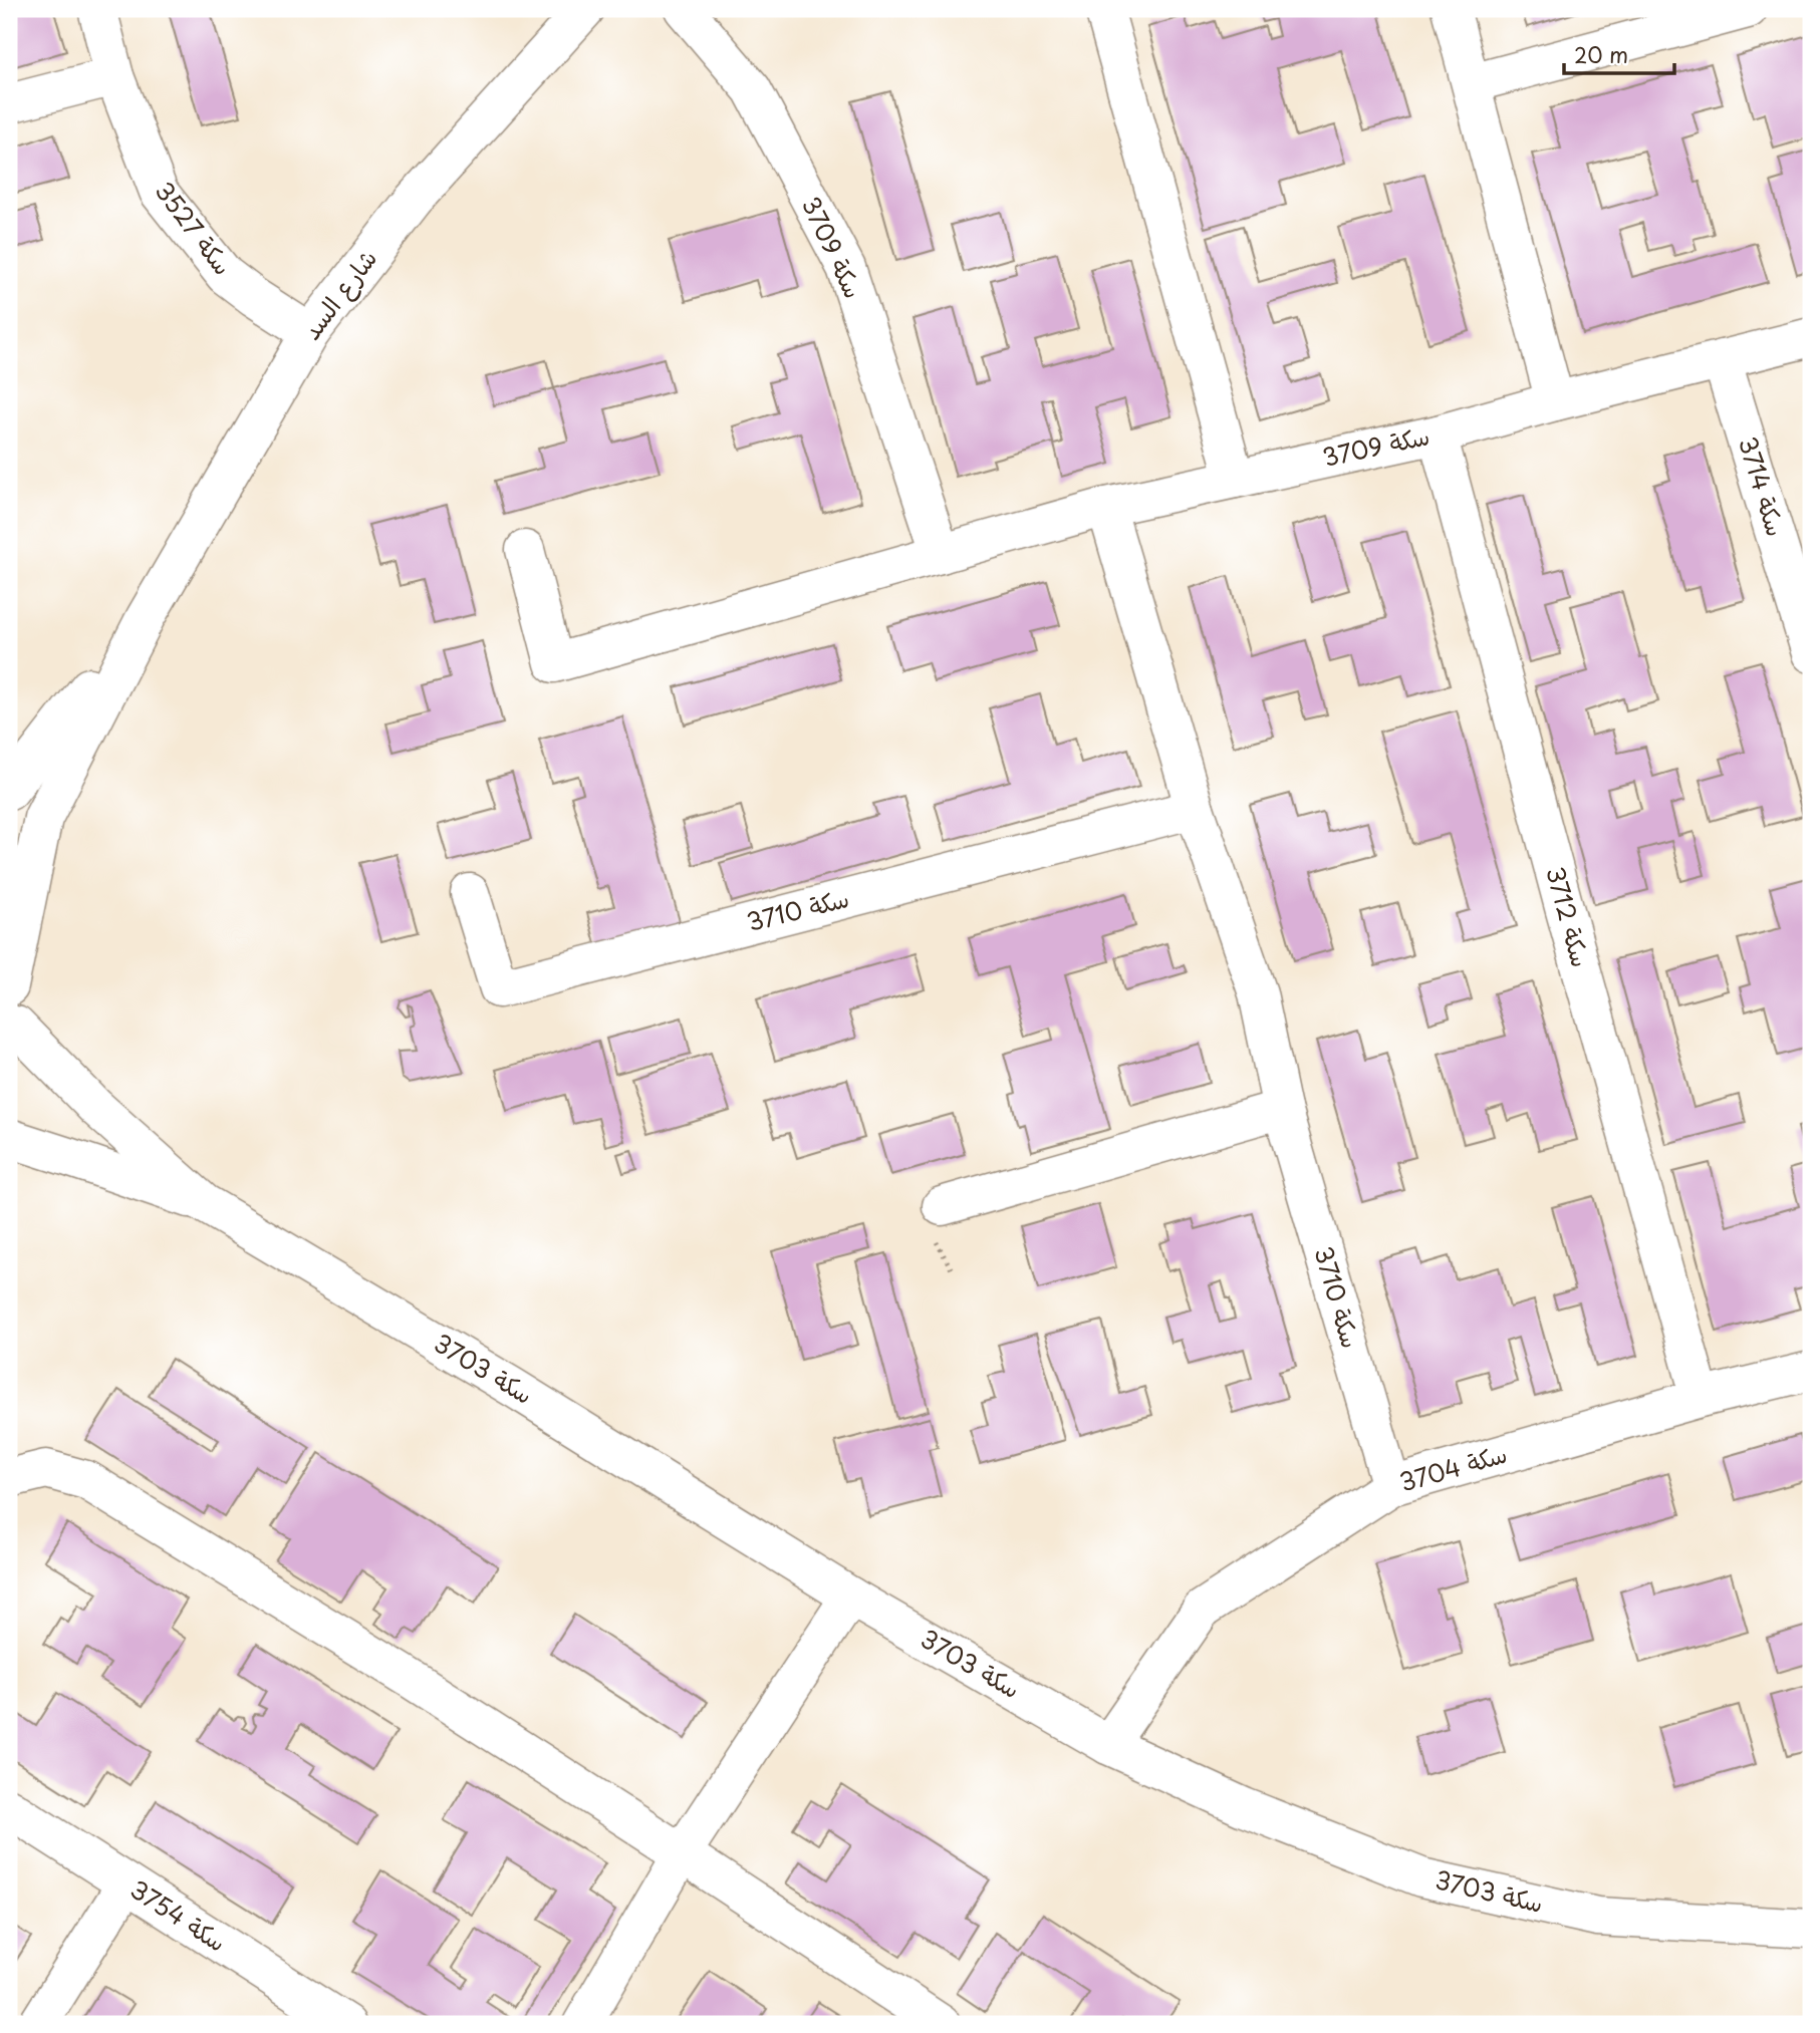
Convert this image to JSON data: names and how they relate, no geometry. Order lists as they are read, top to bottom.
{
  "streets": {
    "street": [
      "سكة 3527",
      "سكة 3709",
      "شارع السد",
      "سكة 3714",
      "سكة 3710",
      "سكة 3712",
      "سكة 3703",
      "سكة 3704",
      "سكة 3754"
    ]
  },
  "crossings": [
    ["سكة 3527", "شارع السد"],
    ["سكة 3709", "سكة 3714"],
    ["سكة 3709", "سكة 3710"],
    ["سكة 3709", "سكة 3712"],
    ["سكة 3710", "سكة 3704"],
    ["سكة 3712", "سكة 3704"],
    ["سكة 3703", "سكة 3704"]
  ],
  "scale_bar": "20 m"
}
